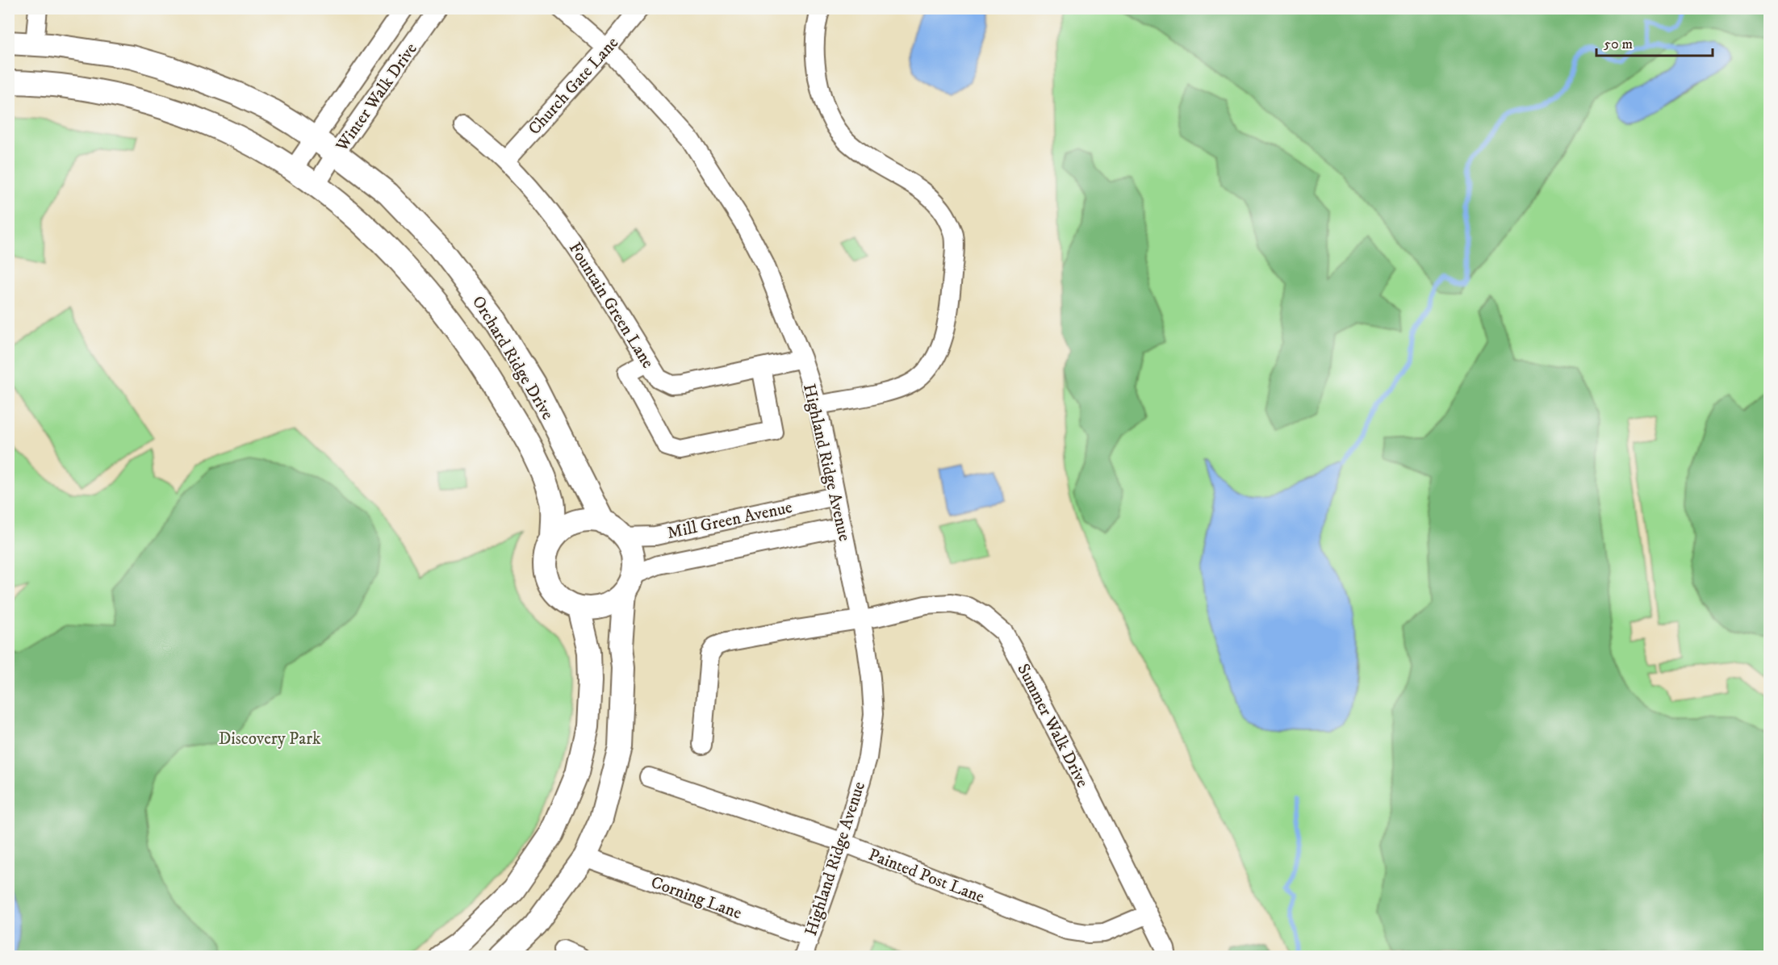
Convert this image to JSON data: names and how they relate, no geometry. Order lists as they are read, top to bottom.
{
  "streets": {
    "street": [
      "Church Gate Lane",
      "Winter Walk Drive",
      "Fountain Green Lane",
      "Orchard Ridge Drive",
      "Highland Ridge Avenue",
      "Mill Green Avenue",
      "Summer Walk Drive",
      "Painted Post Lane",
      "Corning Lane"
    ]
  },
  "crossings": [
    ["Church Gate Lane", "Fountain Green Lane"],
    ["Church Gate Lane", "Highland Ridge Avenue"],
    ["Winter Walk Drive", "Orchard Ridge Drive"],
    ["Fountain Green Lane", "Highland Ridge Avenue"],
    ["Orchard Ridge Drive", "Mill Green Avenue"],
    ["Highland Ridge Avenue", "Mill Green Avenue"],
    ["Highland Ridge Avenue", "Summer Walk Drive"],
    ["Highland Ridge Avenue", "Painted Post Lane"],
    ["Highland Ridge Avenue", "Corning Lane"],
    ["Summer Walk Drive", "Painted Post Lane"]
  ],
  "parks": ["Discovery Park"],
  "scale_bar": "50 m"
}
